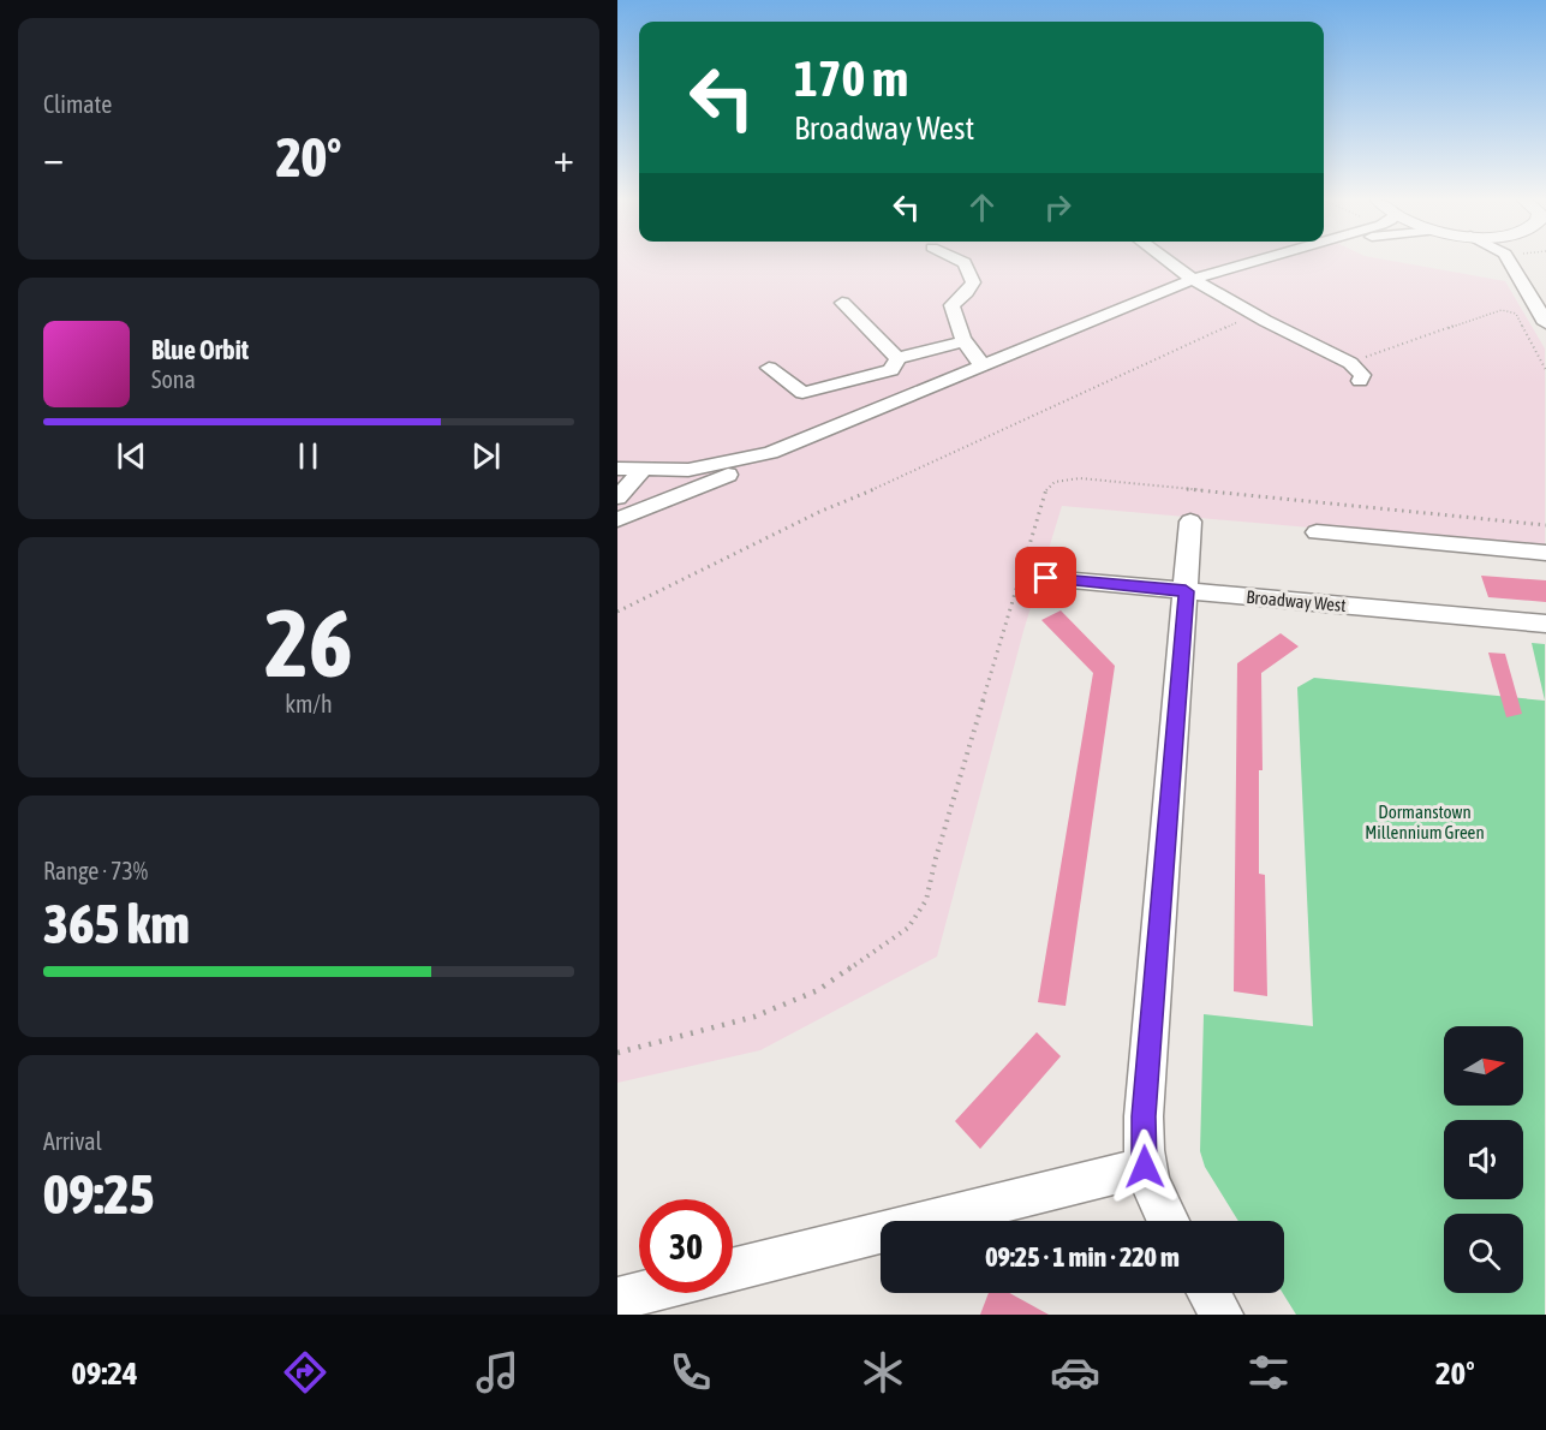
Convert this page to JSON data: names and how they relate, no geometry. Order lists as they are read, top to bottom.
{
  "streets": {
    "street": ["Broadway West"]
  },
  "parks": ["Dormanstown Millennium Green"],
  "north": "right",
  "page": {
    "tile": [
      "Climate",
      ["26", "km/h"],
      ["Range · 73%", "365 km"],
      ["Arrival", "09:25"]
    ],
    "turn": ["170 m", "Broadway West"],
    "heat": ["−", "20°", "+"],
    "song": ["Blue Orbit", "Sona"],
    "limit": "30",
    "trip": "09:25 · 1 min · 220 m",
    "tabs": ["09:24", "20°"]
  }
}
